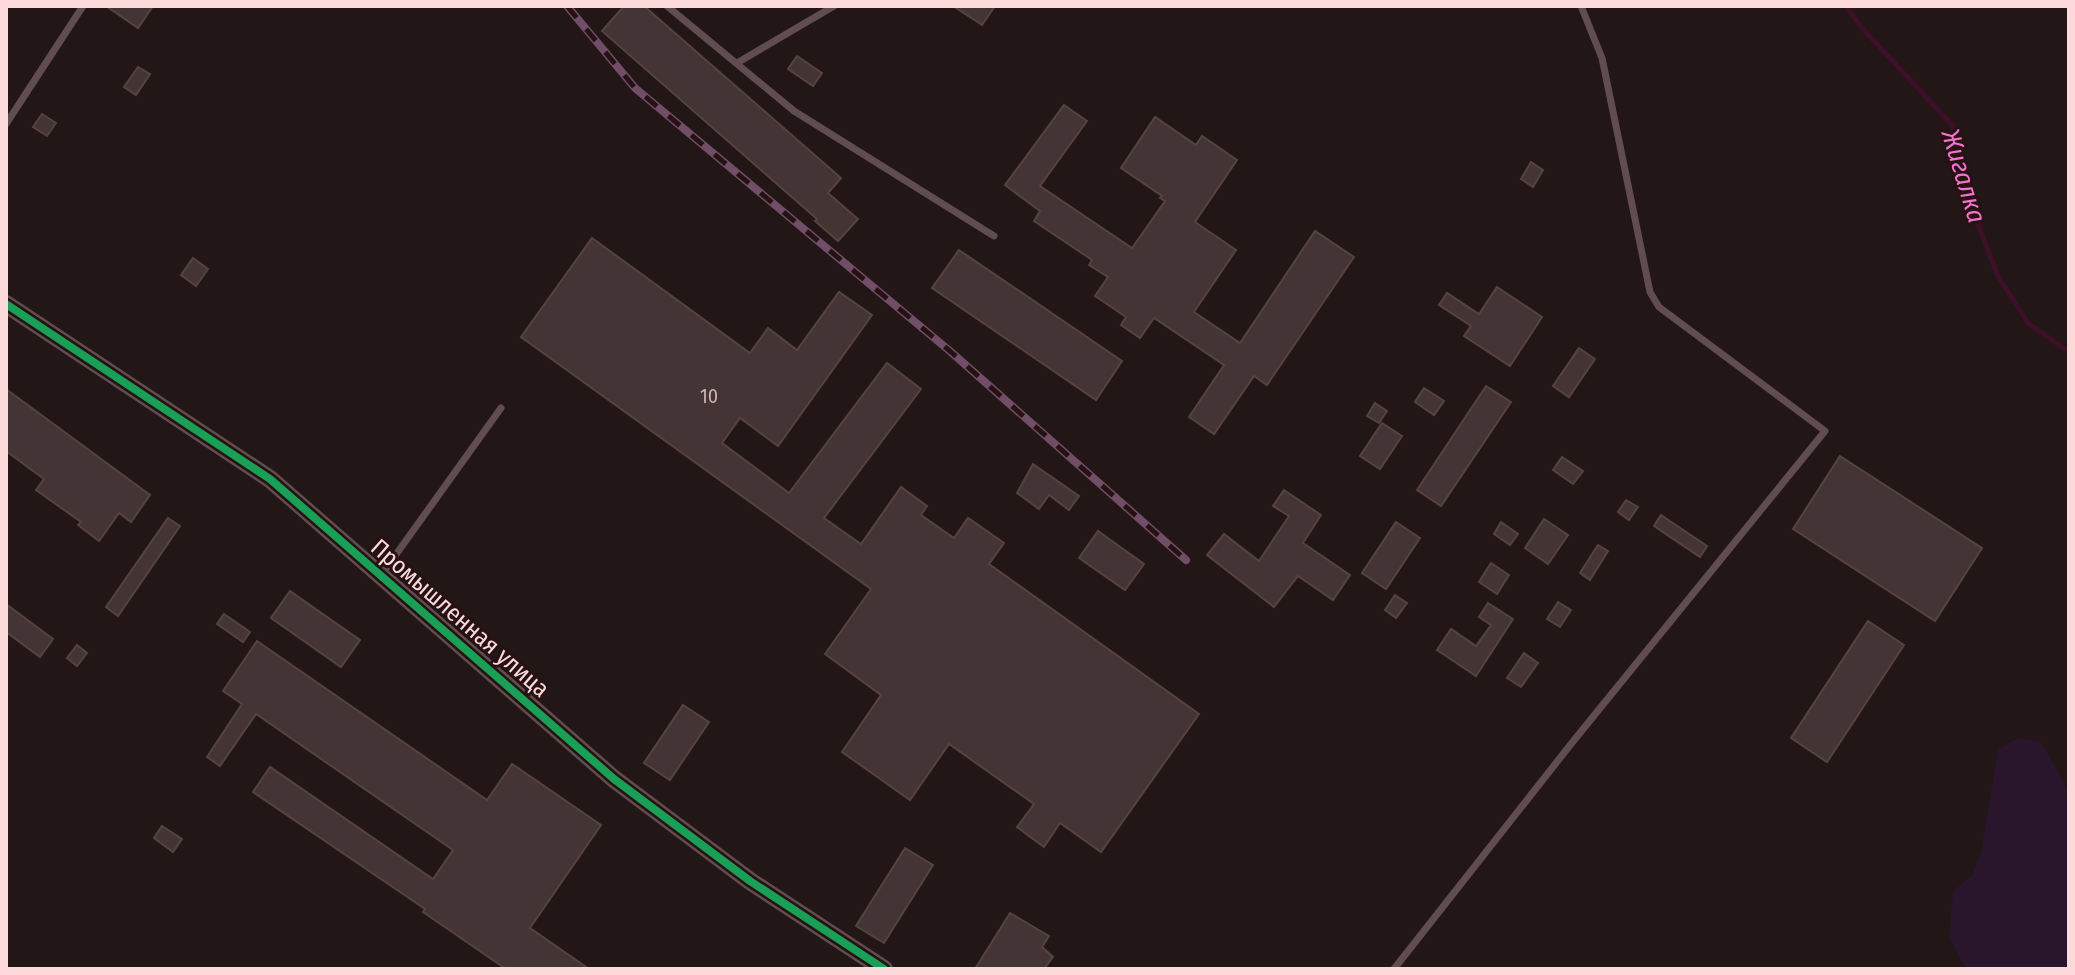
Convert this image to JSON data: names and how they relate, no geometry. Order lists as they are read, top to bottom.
{
  "streets": {
    "street": ["Промышленная улица"]
  },
  "water": ["Жигалка"],
  "house_numbers": ["10"]
}
